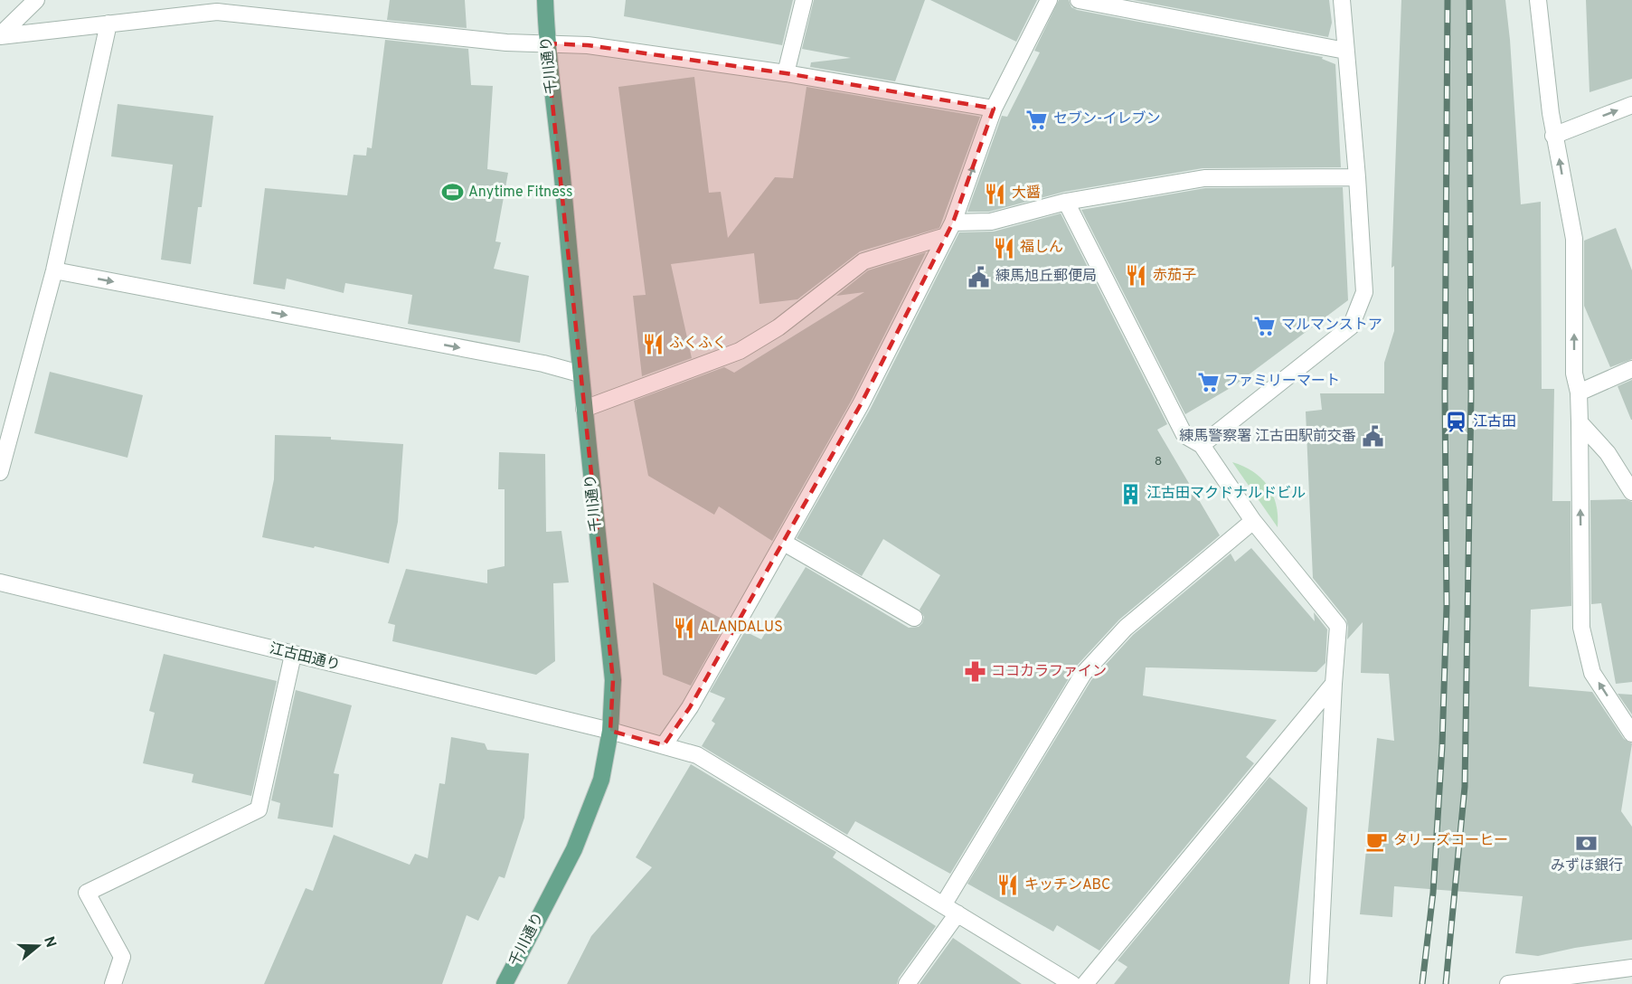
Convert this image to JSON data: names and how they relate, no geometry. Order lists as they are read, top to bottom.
{
  "streets": {
    "main road": ["千川通り"],
    "street": ["江古田通り"]
  },
  "crossings": [
    ["千川通り", "江古田通り"]
  ],
  "places": {
    "supermarket": ["セブン-イレブン", "マルマンストア", "ファミリーマート"],
    "sports": ["Anytime Fitness"],
    "restaurant": [
      "大醤",
      "福しん",
      "赤茄子",
      "ふくふく",
      "ALANDALUS",
      "キッチンABC"
    ],
    "public building": ["練馬旭丘郵便局", "練馬警察署 江古田駅前交番"],
    "station": ["江古田"],
    "building": ["江古田マクドナルドビル"],
    "pharmacy": ["ココカラファイン"],
    "cafe": ["タリーズコーヒー"],
    "bank": ["みずほ銀行"]
  },
  "house_numbers": ["8"],
  "north": "right"
}
